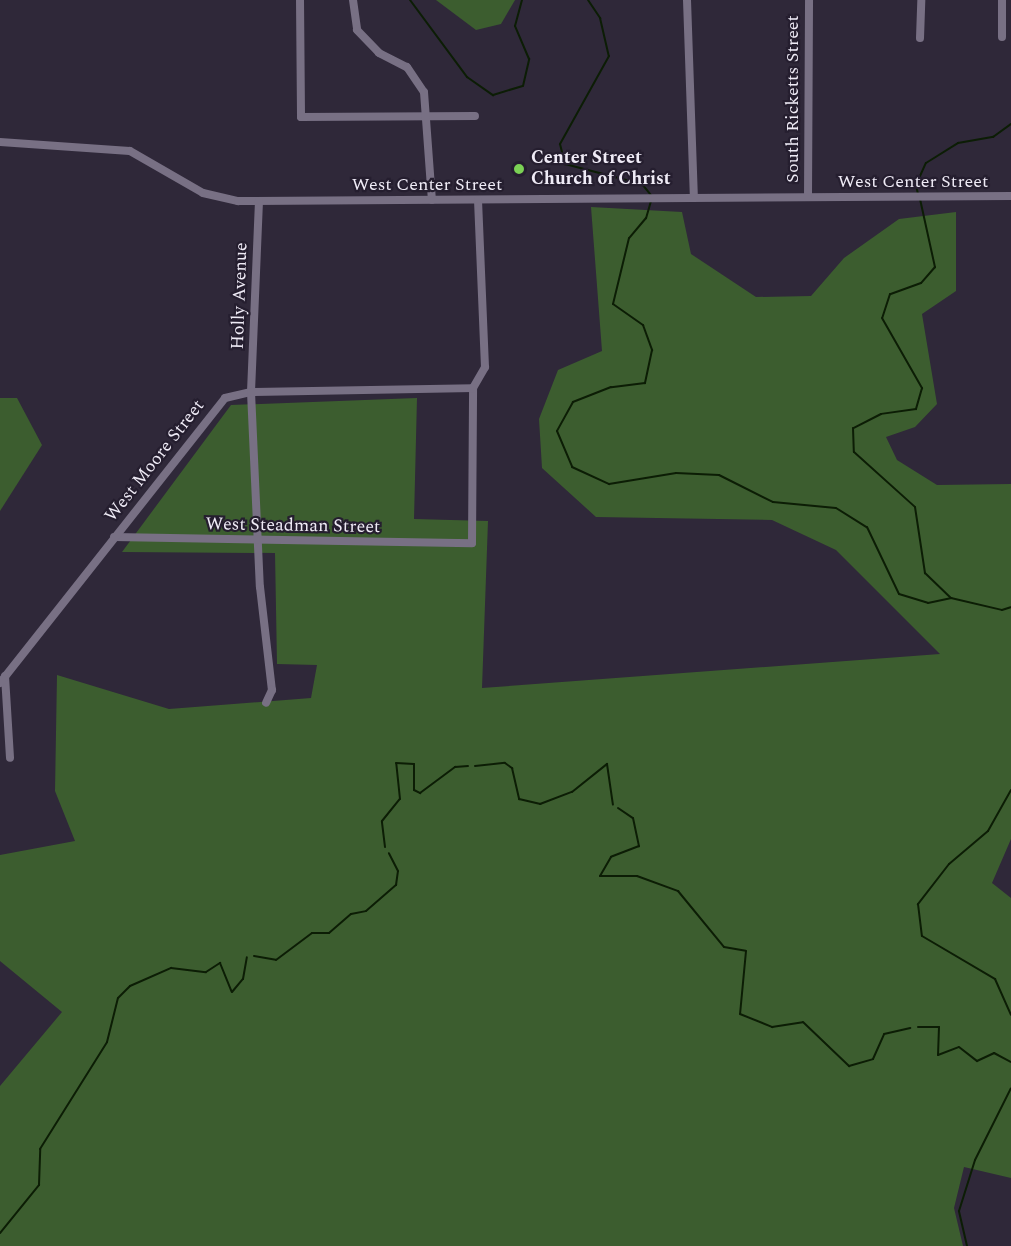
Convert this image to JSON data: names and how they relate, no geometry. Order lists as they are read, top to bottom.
{
  "streets": {
    "street": [
      "South Ricketts Street",
      "West Center Street",
      "Holly Avenue",
      "West Moore Street",
      "West Steadman Street"
    ]
  },
  "crossings": [
    ["South Ricketts Street", "West Center Street"],
    ["West Center Street", "Holly Avenue"],
    ["Holly Avenue", "West Moore Street"],
    ["Holly Avenue", "West Steadman Street"],
    ["West Moore Street", "West Steadman Street"]
  ],
  "places": ["Center Street Church of Christ"]
}
